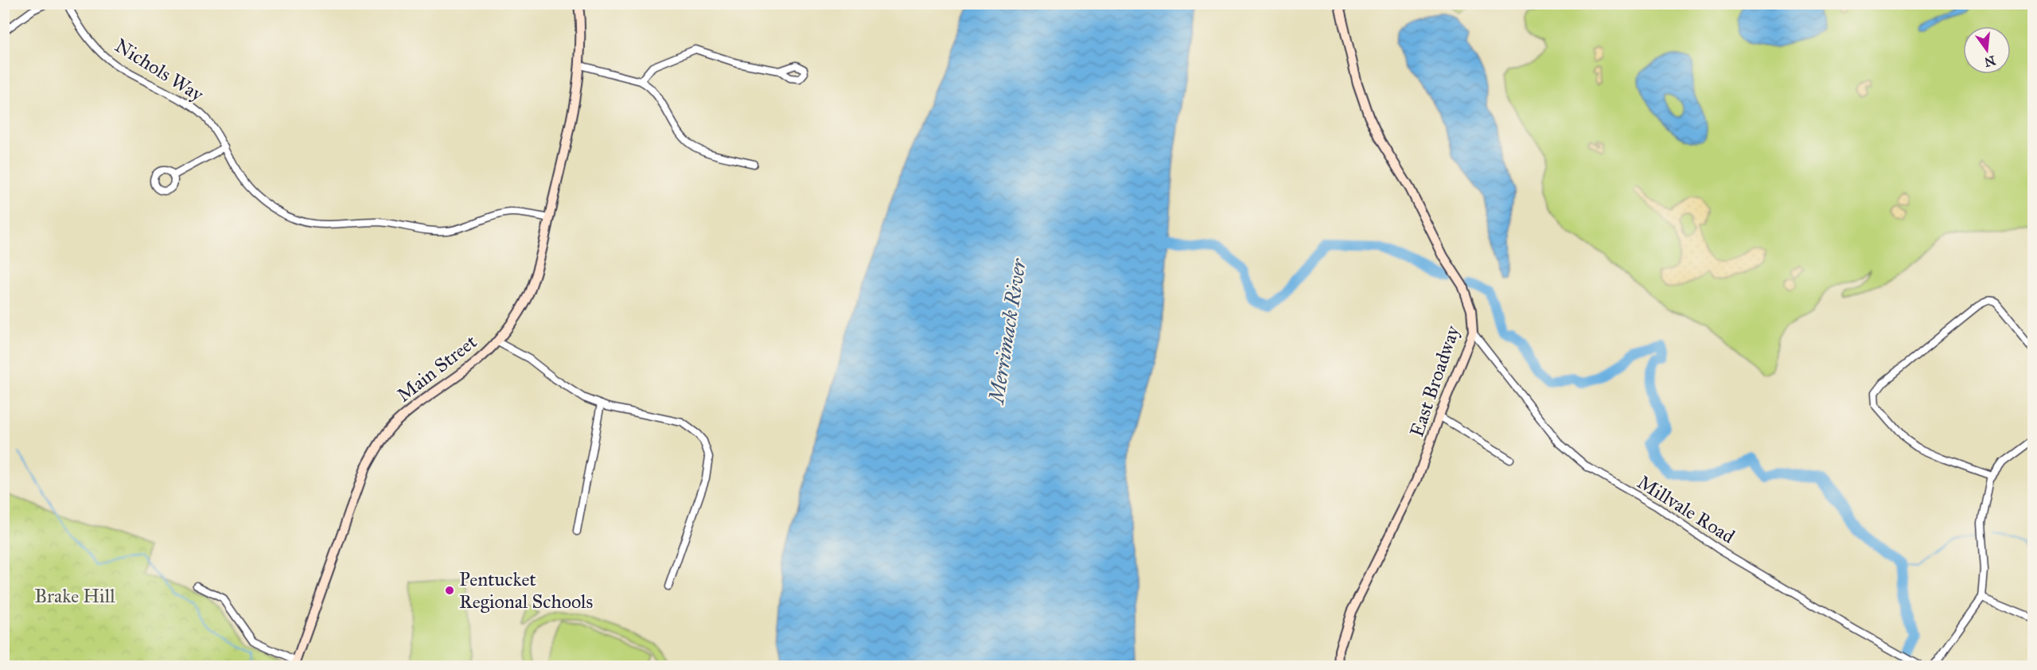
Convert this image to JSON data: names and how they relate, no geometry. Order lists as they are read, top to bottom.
{
  "streets": {
    "main road": ["Main Street", "East Broadway"],
    "street": ["Nichols Way", "Millvale Road"]
  },
  "crossings": [
    ["Nichols Way", "Main Street"],
    ["East Broadway", "Millvale Road"]
  ],
  "water": ["Merrimack River"],
  "parks": ["Brake Hill"],
  "places": ["Pentucket Regional Schools"],
  "north": "bottom"
}
